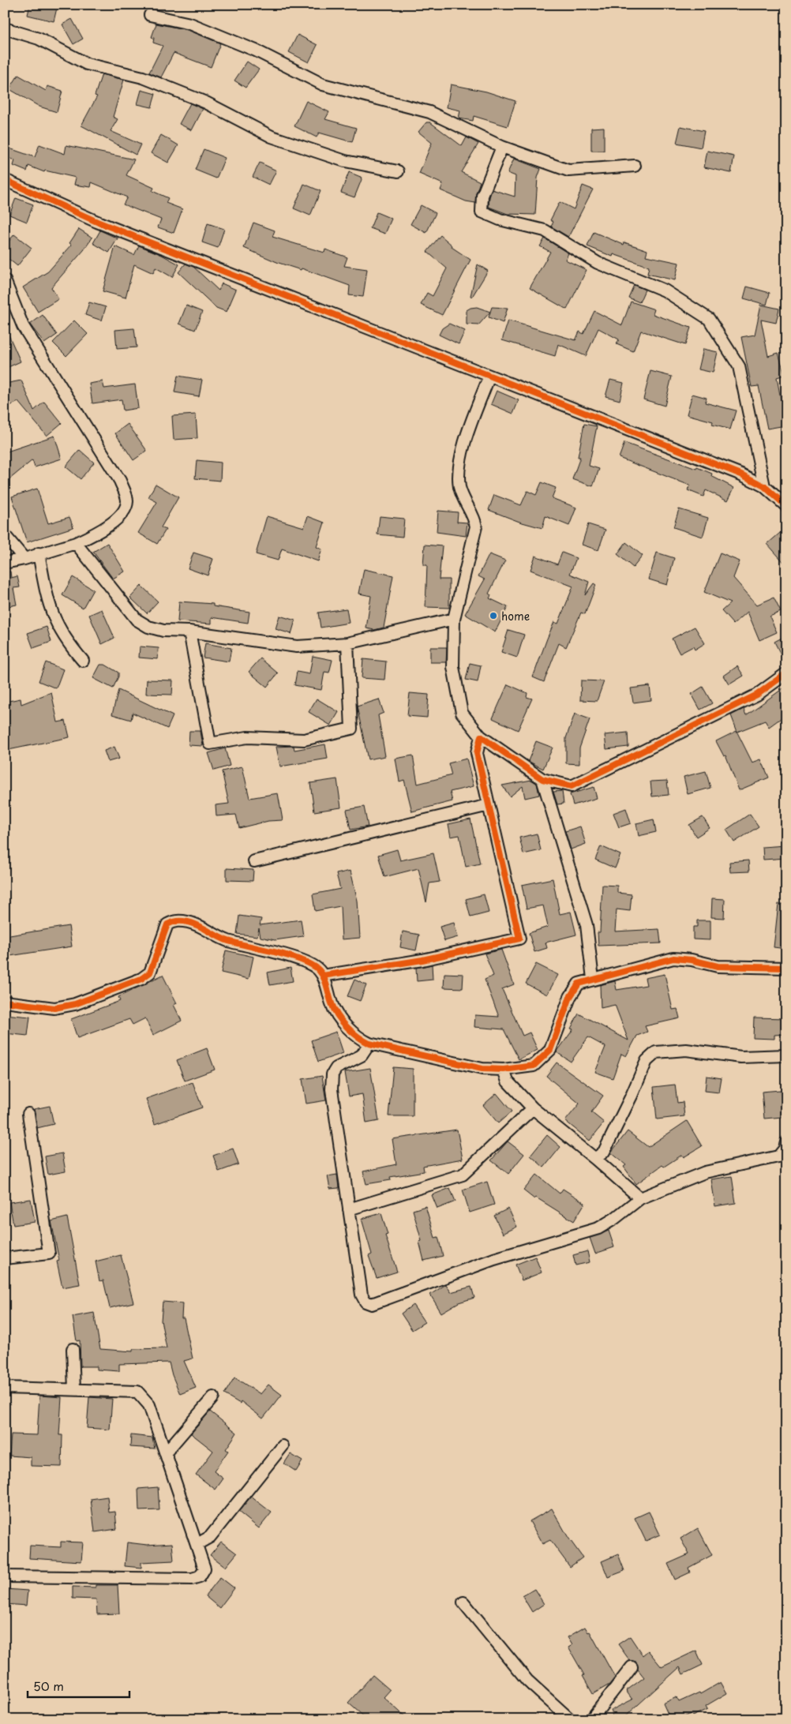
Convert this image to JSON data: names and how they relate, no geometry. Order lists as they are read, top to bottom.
{
  "places": ["home"],
  "scale_bar": "50 m"
}
